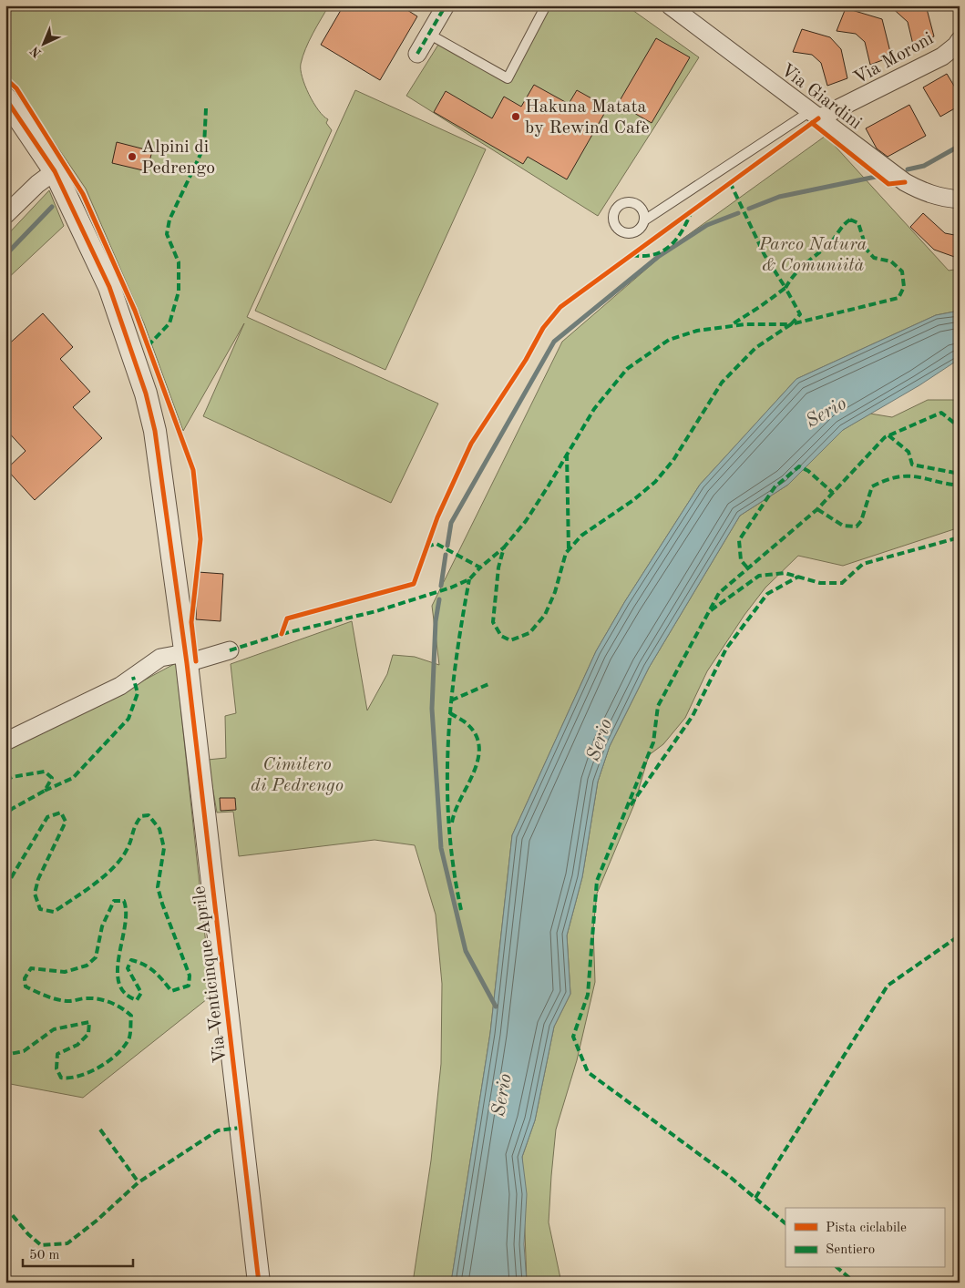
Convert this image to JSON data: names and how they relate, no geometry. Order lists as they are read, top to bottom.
{
  "streets": {
    "street": ["Via Moroni", "Via Giardini", "Via Venticinque Aprile"]
  },
  "crossings": [
    ["Via Moroni", "Via Giardini"]
  ],
  "water": ["Serio"],
  "parks": ["Parco Natura & Comuniità", "Cimitero di Pedrengo"],
  "places": ["Hakuna Matata by Rewind Cafè", "Alpini di Pedrengo"],
  "legend": ["Pista ciclabile", "Sentiero"],
  "scale_bar": "50 m",
  "north": "bottom left"
}
